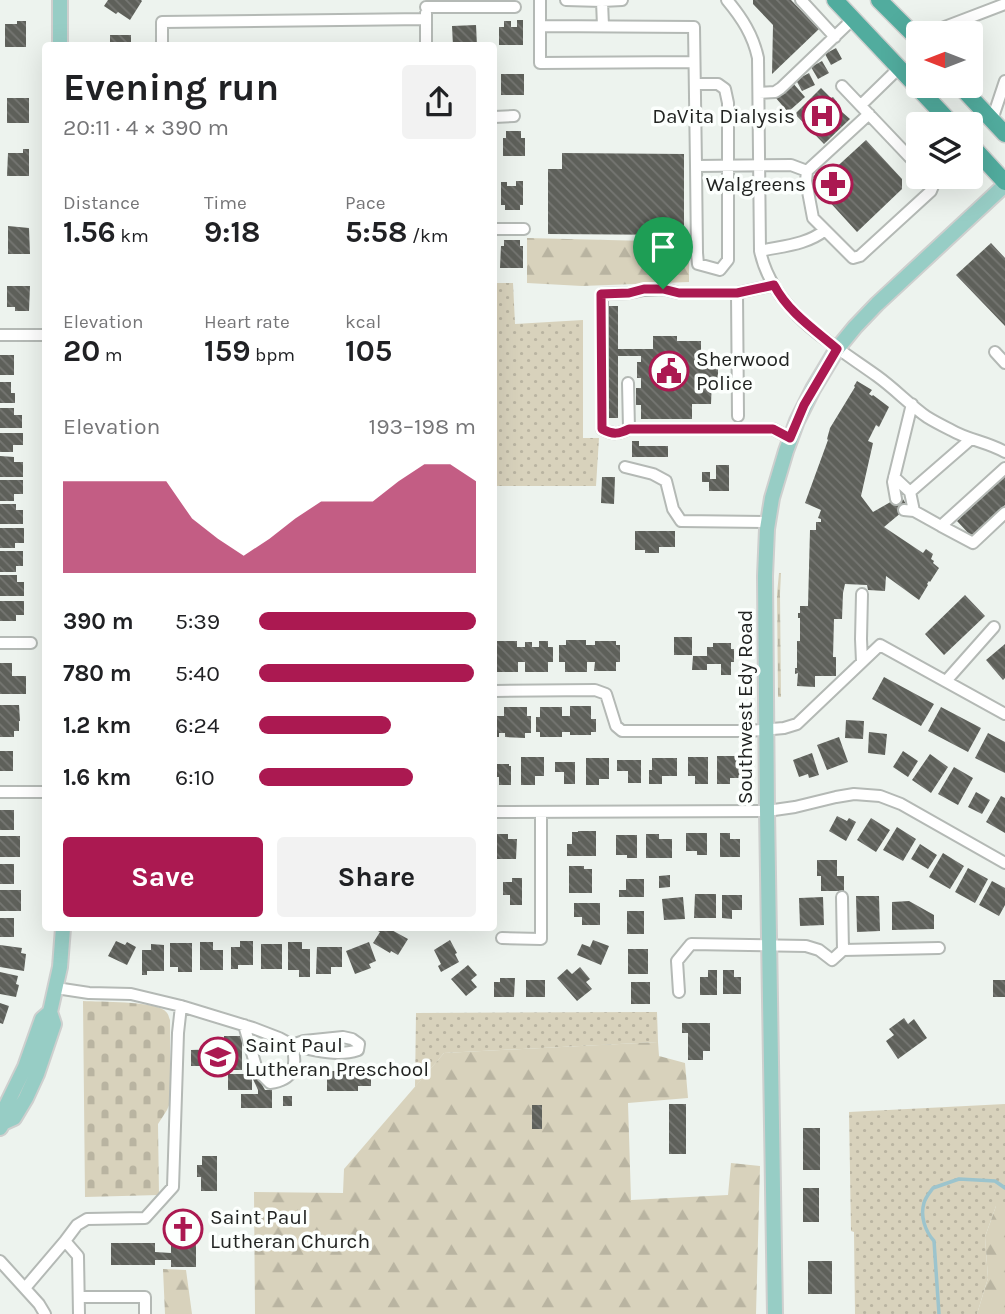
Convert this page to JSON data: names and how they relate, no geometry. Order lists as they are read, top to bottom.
{
  "streets": {
    "main road": ["Southwest Edy Road"]
  },
  "places": {
    "hospital": ["DaVita Dialysis"],
    "pharmacy": ["Walgreens"],
    "public building": ["Sherwood Police"],
    "school or university": ["Saint Paul Lutheran Preschool"],
    "church": ["Saint Paul Lutheran Church"]
  },
  "north": "left",
  "page": {
    "heading": ["Evening run", "20:11 · 4 × 390 m"],
    "stats": [
      ["Distance", "1.56 km"],
      ["Time", "9:18"],
      ["Pace", "5:58 /km"],
      ["Elevation", "20 m"],
      ["Heart rate", "159 bpm"],
      ["kcal", "105"]
    ],
    "chart": ["Elevation", "193–198 m"],
    "list": [
      {
        "name": "390 m",
        "note": "5:39"
      },
      {
        "name": "780 m",
        "note": "5:40"
      },
      {
        "name": "1.2 km",
        "note": "6:24"
      },
      {
        "name": "1.6 km",
        "note": "6:10"
      }
    ],
    "buttons": ["Save", "Share"]
  }
}
